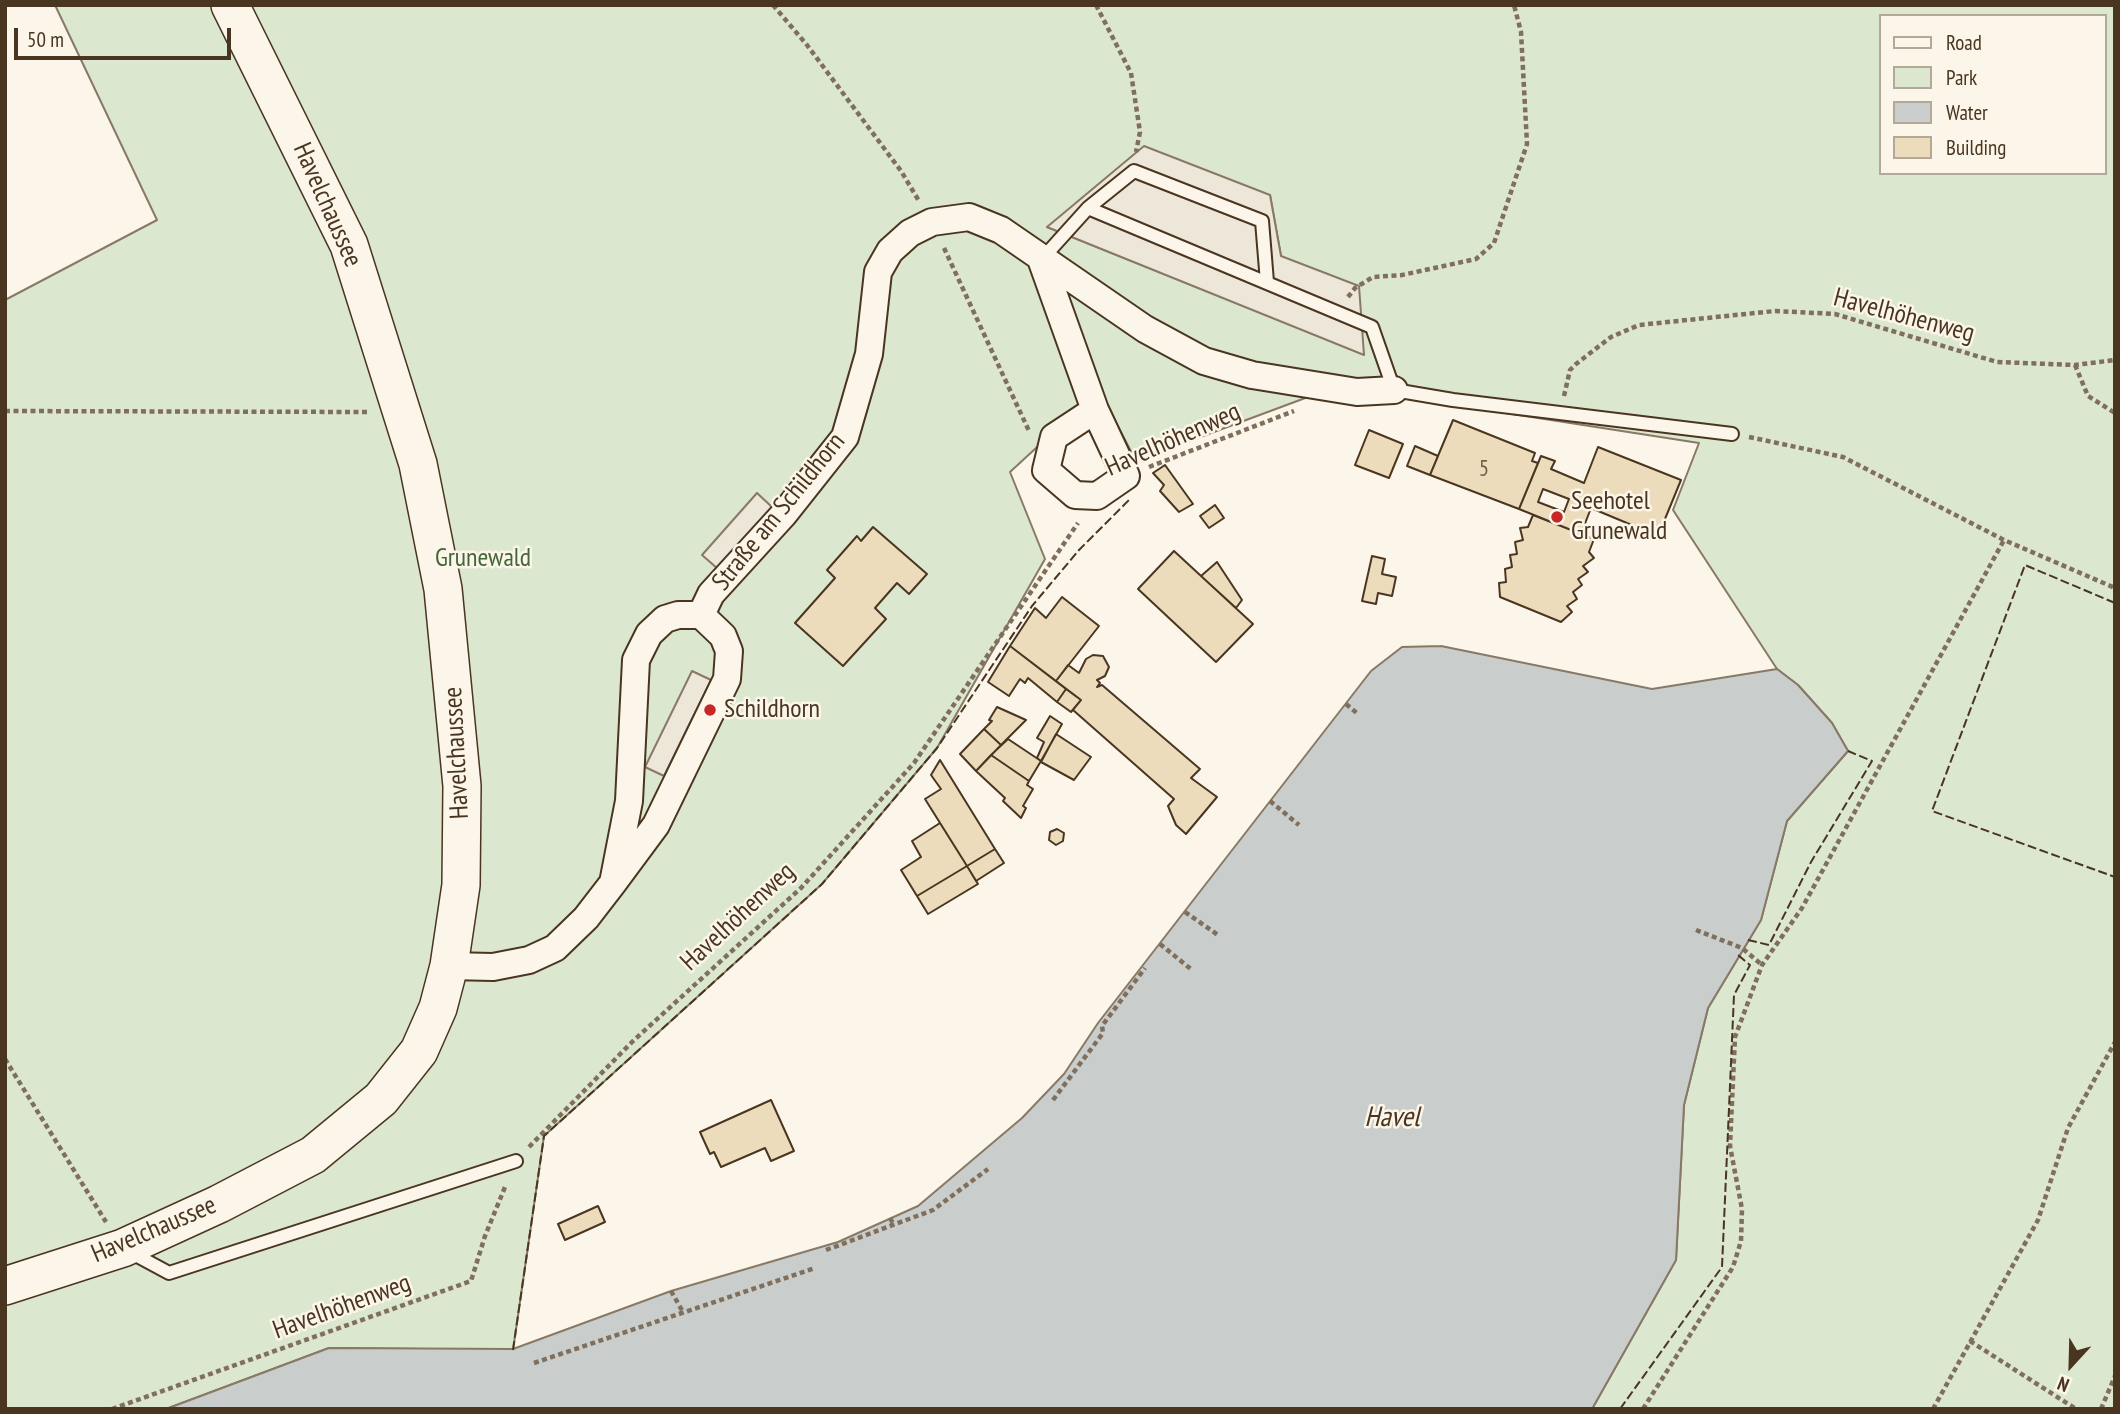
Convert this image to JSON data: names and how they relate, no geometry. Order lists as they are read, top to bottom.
{
  "streets": {
    "street": ["Havelchaussee", "Straße am Schildhorn"],
    "path": ["Havelhöhenweg"]
  },
  "crossings": [
    ["Havelchaussee", "Straße am Schildhorn"]
  ],
  "water": ["Havel"],
  "parks": ["Grunewald"],
  "places": ["Seehotel Grunewald", "Schildhorn"],
  "house_numbers": ["5"],
  "legend": [
    "Road",
    "Park",
    "Water",
    "Building"
  ],
  "scale_bar": "50 m",
  "north": "bottom"
}
